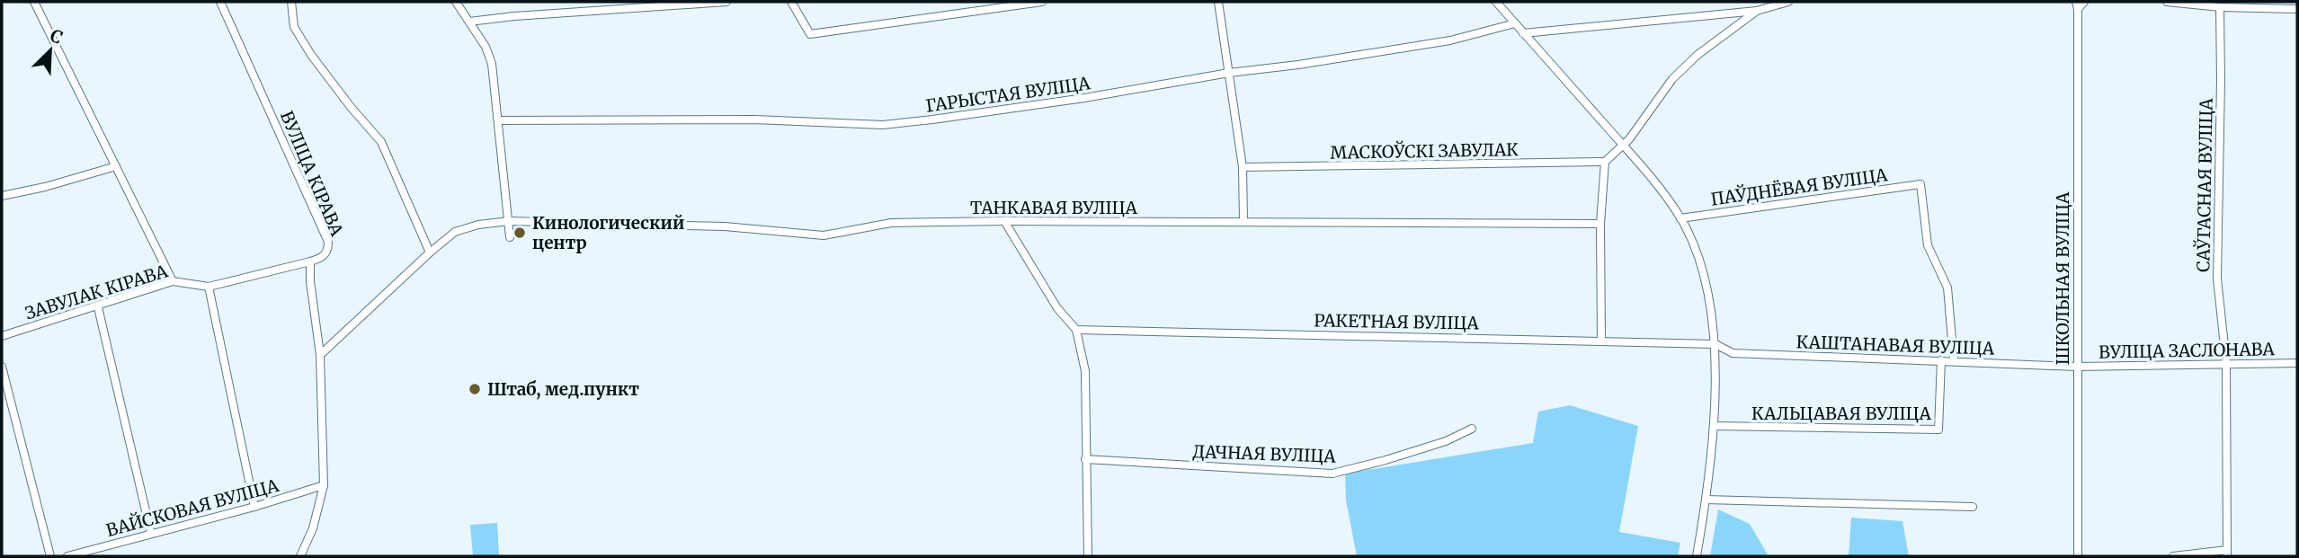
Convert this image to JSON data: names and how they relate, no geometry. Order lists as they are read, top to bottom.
{
  "streets": {
    "street": [
      "ГАРЫСТАЯ ВУЛІЦА",
      "МАСКОЎСКІ ЗАВУЛАК",
      "ВУЛІЦА КІРАВА",
      "САЎГАСНАЯ ВУЛІЦА",
      "ПАЎДНЁВАЯ ВУЛІЦА",
      "ТАНКАВАЯ ВУЛІЦА",
      "ШКОЛЬНАЯ ВУЛІЦА",
      "ЗАВУЛАК КІРАВА",
      "РАКЕТНАЯ ВУЛІЦА",
      "КАШТАНАВАЯ ВУЛІЦА",
      "ВУЛІЦА ЗАСЛОНАВА",
      "КАЛЬЦАВАЯ ВУЛІЦА",
      "ДАЧНАЯ ВУЛІЦА",
      "ВАЙСКОВАЯ ВУЛІЦА"
    ]
  },
  "crossings": [
    ["ВУЛІЦА КІРАВА", "ЗАВУЛАК КІРАВА"],
    ["САЎГАСНАЯ ВУЛІЦА", "ВУЛІЦА ЗАСЛОНАВА"],
    ["ПАЎДНЁВАЯ ВУЛІЦА", "КАШТАНАВАЯ ВУЛІЦА"],
    ["ШКОЛЬНАЯ ВУЛІЦА", "КАШТАНАВАЯ ВУЛІЦА"],
    ["ШКОЛЬНАЯ ВУЛІЦА", "ВУЛІЦА ЗАСЛОНАВА"],
    ["РАКЕТНАЯ ВУЛІЦА", "КАШТАНАВАЯ ВУЛІЦА"],
    ["КАШТАНАВАЯ ВУЛІЦА", "ВУЛІЦА ЗАСЛОНАВА"],
    ["КАШТАНАВАЯ ВУЛІЦА", "КАЛЬЦАВАЯ ВУЛІЦА"]
  ],
  "places": ["Кинологический центр", "Штаб, мeд.пункт"],
  "north": "top right"
}
